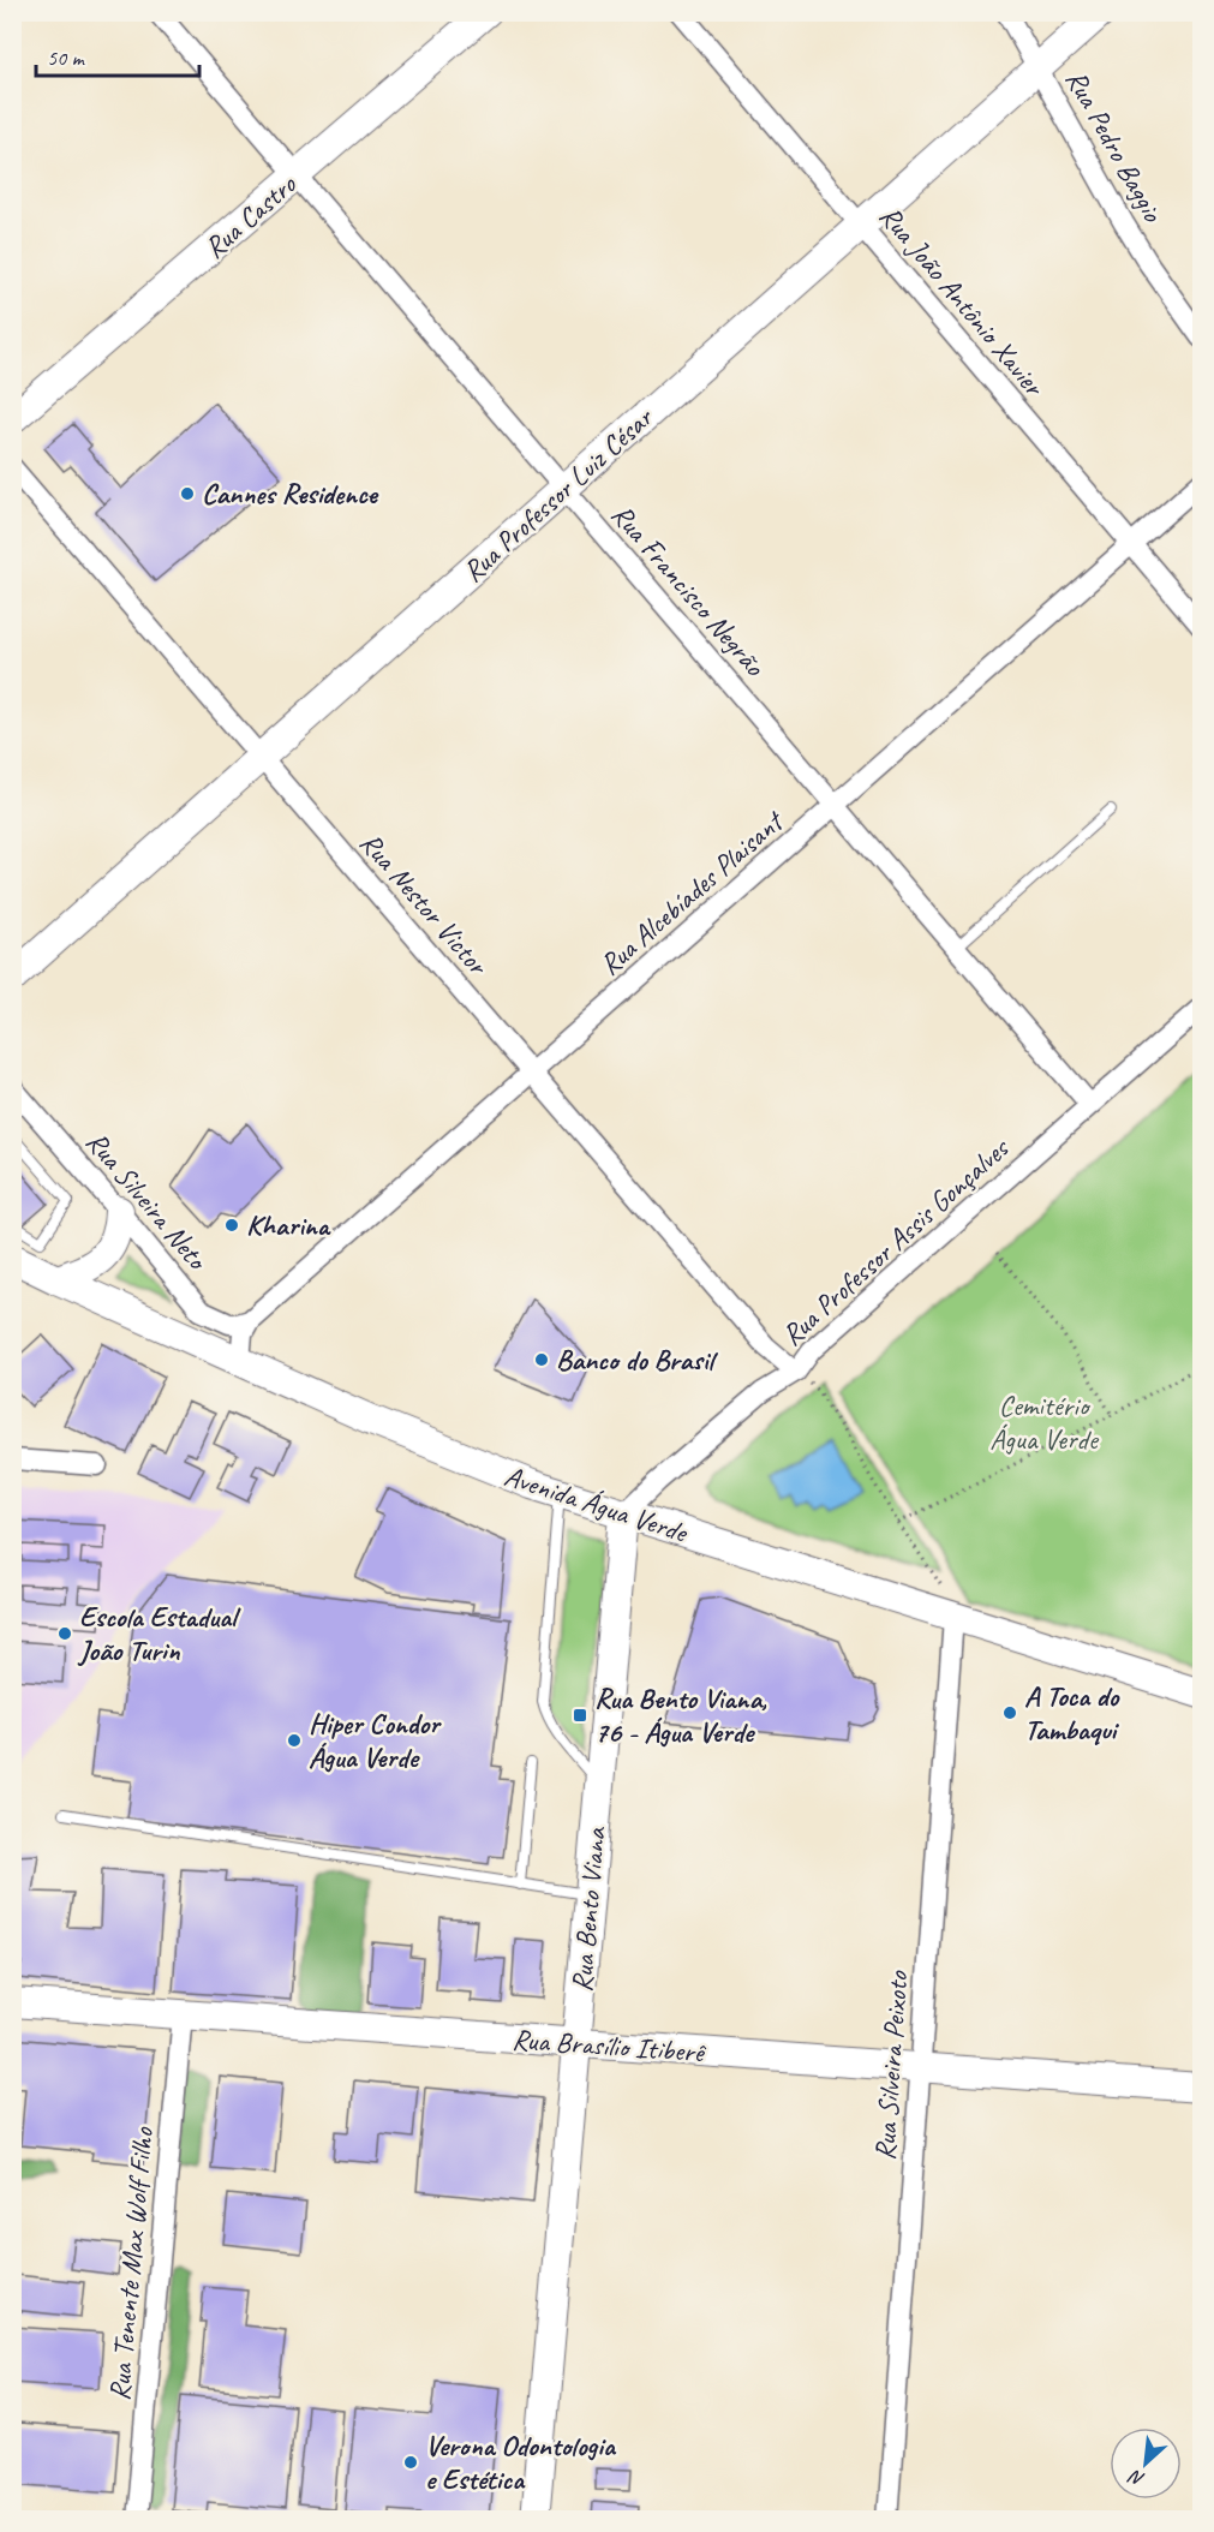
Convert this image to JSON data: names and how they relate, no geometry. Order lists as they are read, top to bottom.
{
  "streets": {
    "main road": [
      "Rua Castro",
      "Rua Professor Luiz César",
      "Avenida Água Verde",
      "Rua Bento Viana",
      "Rua Brasílio Itiberê"
    ],
    "street": [
      "Rua Pedro Baggio",
      "Rua João Antônio Xavier",
      "Rua Francisco Negrão",
      "Rua Alcebíades Plaisant",
      "Rua Nestor Victor",
      "Rua Silveira Neto",
      "Rua Professor Assis Gonçalves",
      "Rua Silveira Peixoto",
      "Rua Tenente Max Wolf Filho"
    ]
  },
  "crossings": [
    ["Rua Pedro Baggio", "Rua Professor Luiz César"],
    ["Rua Castro", "Rua Francisco Negrão"],
    ["Rua João Antônio Xavier", "Rua Professor Luiz César"],
    ["Rua João Antônio Xavier", "Rua Alcebíades Plaisant"],
    ["Rua Professor Luiz César", "Rua Francisco Negrão"],
    ["Rua Professor Luiz César", "Rua Nestor Victor"],
    ["Rua Francisco Negrão", "Rua Alcebíades Plaisant"],
    ["Rua Francisco Negrão", "Rua Professor Assis Gonçalves"],
    ["Rua Alcebíades Plaisant", "Rua Nestor Victor"],
    ["Rua Alcebíades Plaisant", "Rua Silveira Neto"],
    ["Rua Nestor Victor", "Rua Professor Assis Gonçalves"],
    ["Rua Professor Assis Gonçalves", "Avenida Água Verde"],
    ["Rua Professor Assis Gonçalves", "Rua Bento Viana"],
    ["Avenida Água Verde", "Rua Bento Viana"],
    ["Avenida Água Verde", "Rua Silveira Peixoto"],
    ["Rua Bento Viana", "Rua Brasílio Itiberê"],
    ["Rua Brasílio Itiberê", "Rua Silveira Peixoto"],
    ["Rua Brasílio Itiberê", "Rua Tenente Max Wolf Filho"]
  ],
  "parks": ["Cemitério Água Verde"],
  "places": {
    "other": [
      "Cannes Residence",
      "Kharina",
      "Banco do Brasil",
      "Escola Estadual João Turin",
      "A Toca do Tambaqui",
      "Hiper Condor Água Verde",
      "Verona Odontologia e Estética"
    ],
    "transit": ["Rua Bento Viana, 76 - Água Verde"]
  },
  "scale_bar": "50 m",
  "north": "bottom left"
}
